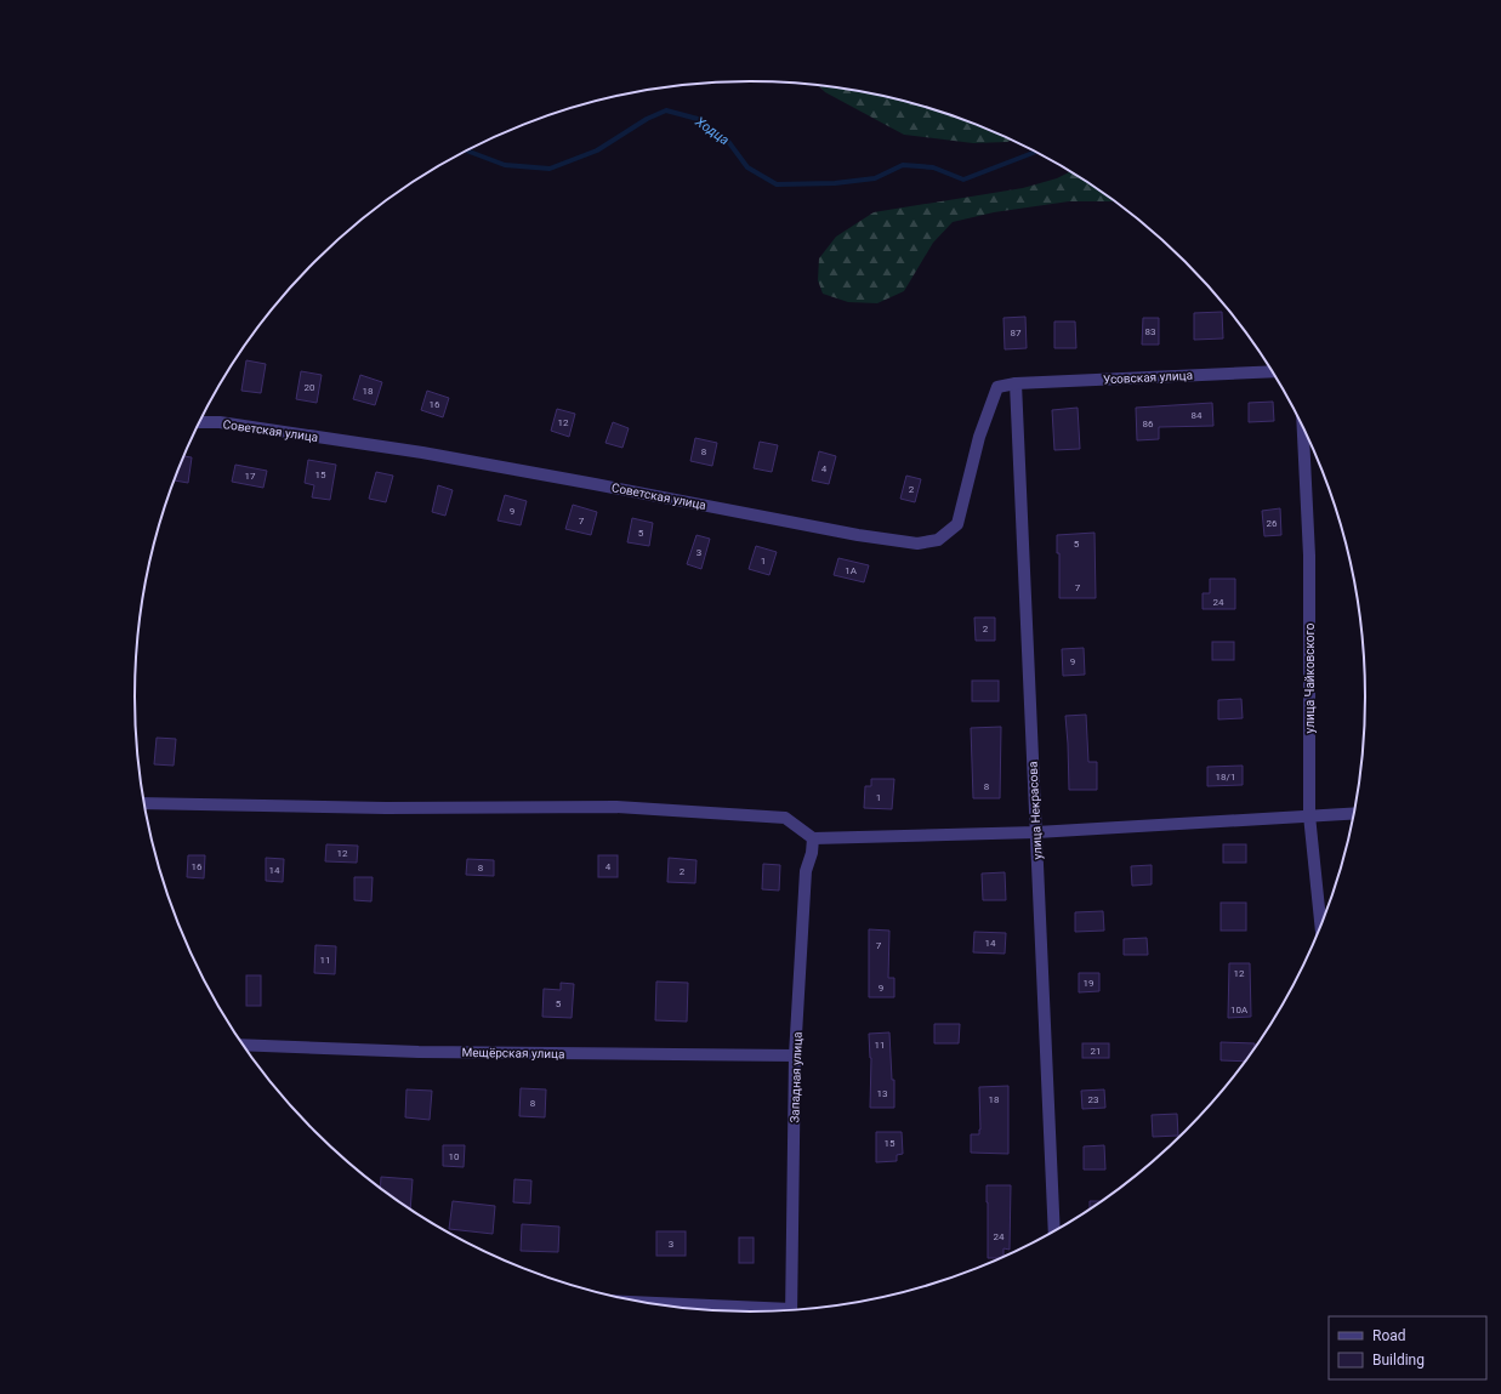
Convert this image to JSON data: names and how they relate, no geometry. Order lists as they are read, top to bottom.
{
  "streets": {
    "street": [
      "Усовская улица",
      "Советская улица",
      "улица Чайковского",
      "улица Некрасова",
      "Мещёрская улица",
      "Западная улица"
    ]
  },
  "crossings": [
    ["Усовская улица", "Советская улица"],
    ["Усовская улица", "улица Некрасова"],
    ["Советская улица", "улица Некрасова"],
    ["Мещёрская улица", "Западная улица"]
  ],
  "water": ["Ходца"],
  "house_numbers": [
    "83",
    "87",
    "20",
    "18",
    "16",
    "84",
    "12",
    "86",
    "8",
    "4",
    "15",
    "17",
    "2",
    "9",
    "7",
    "26",
    "5",
    "5",
    "3",
    "1",
    "1А",
    "7",
    "24",
    "2",
    "9",
    "18/1",
    "8",
    "1",
    "12",
    "16",
    "4",
    "8",
    "14",
    "2",
    "14",
    "7",
    "11",
    "12",
    "19",
    "9",
    "5",
    "10А",
    "11",
    "21",
    "13",
    "18",
    "23",
    "8",
    "15",
    "10",
    "24",
    "3"
  ],
  "legend": ["Road", "Building"]
}
